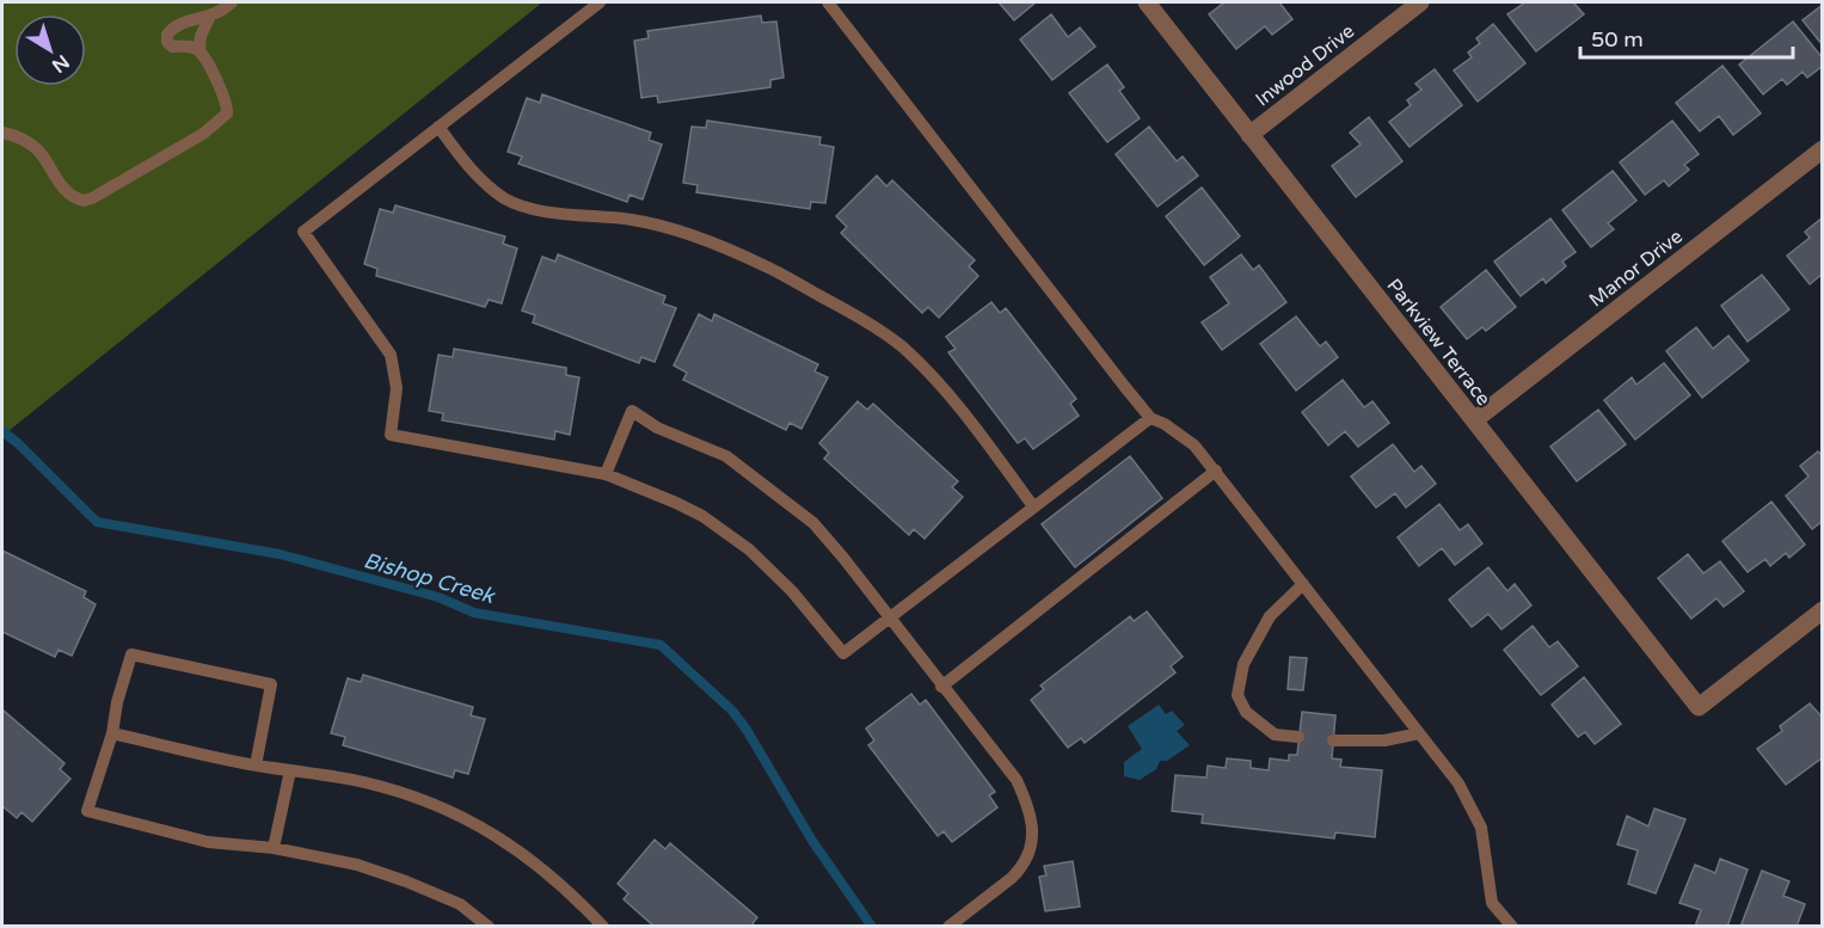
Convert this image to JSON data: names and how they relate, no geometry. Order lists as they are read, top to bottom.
{
  "streets": {
    "street": ["Inwood Drive", "Manor Drive", "Parkview Terrace"]
  },
  "crossings": [
    ["Inwood Drive", "Parkview Terrace"],
    ["Manor Drive", "Parkview Terrace"]
  ],
  "water": ["Bishop Creek"],
  "scale_bar": "50 m",
  "north": "bottom right"
}
